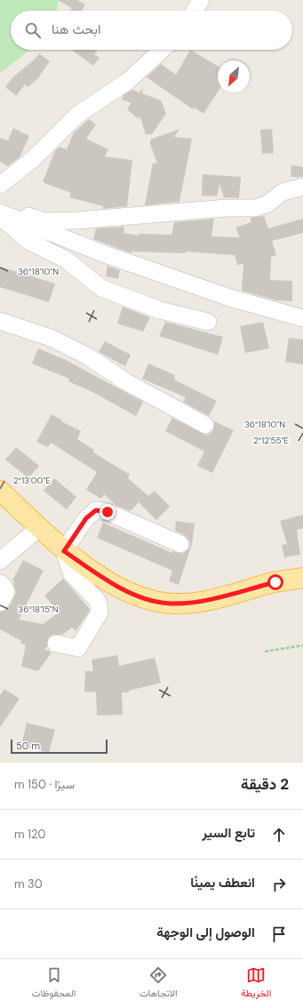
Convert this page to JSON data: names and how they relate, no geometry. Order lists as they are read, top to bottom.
{
  "scale_bar": "50 m",
  "north": "bottom left",
  "page": {
    "search": "ابحث هنا",
    "scale": "50 m",
    "heading": ["2 دقيقة", "سيرًا · 150 m"],
    "list": [
      ["تابع السير", "120 m"],
      ["انعطف يمينًا", "30 m"],
      "الوصول إلى الوجهة"
    ],
    "nav": ["الخريطة", "الاتجاهات", "المحفوظات"]
  },
  "coordinates": [
    "36°18'10\"N",
    "2°12'55\"E",
    "2°13'00\"E",
    "36°18'15\"N"
  ]
}
